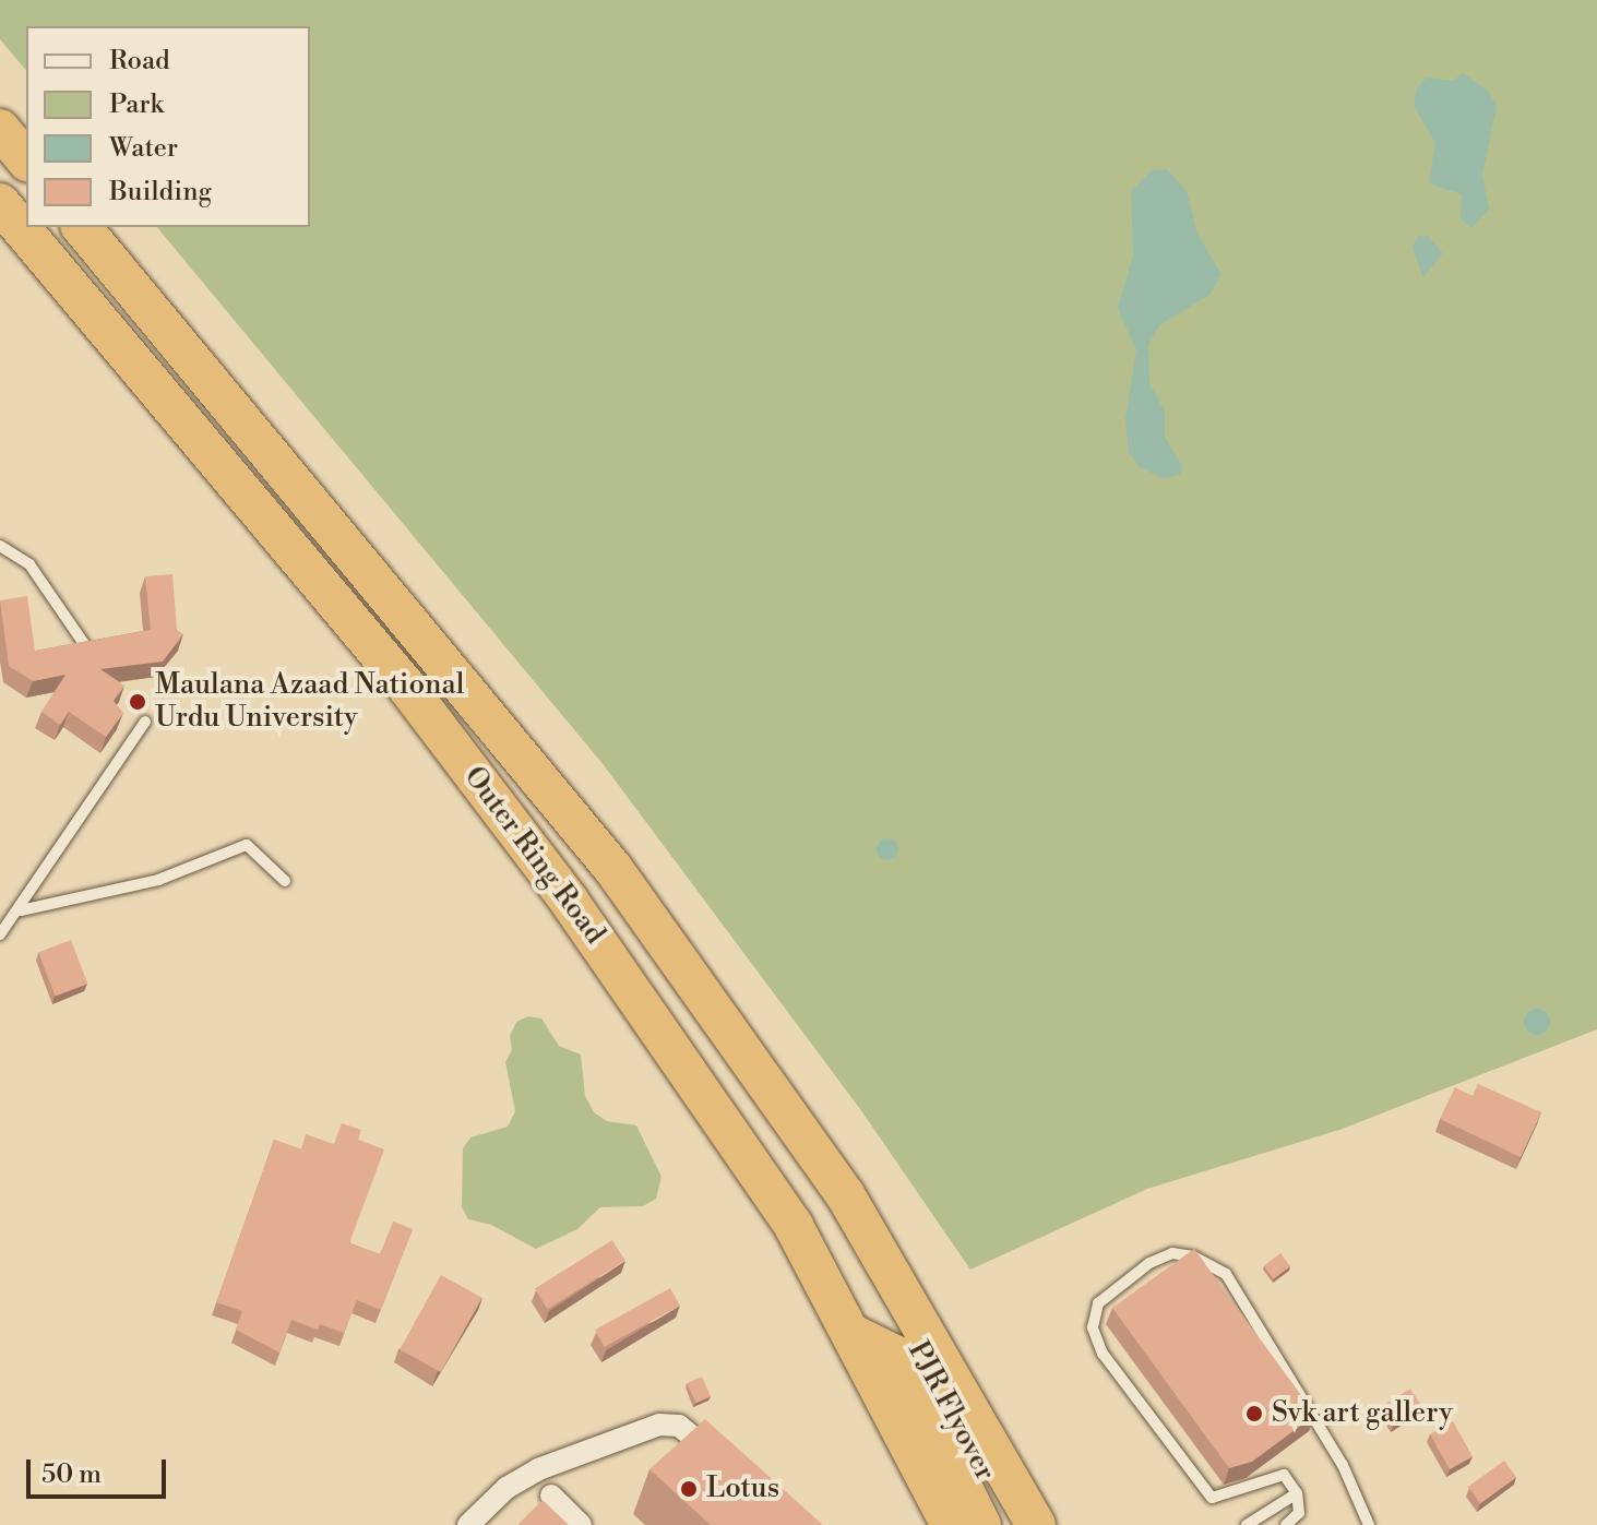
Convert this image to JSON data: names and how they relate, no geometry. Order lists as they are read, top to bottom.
{
  "streets": {
    "highway": ["Outer Ring Road", "PJR Flyover"]
  },
  "crossings": [
    ["Outer Ring Road", "PJR Flyover"]
  ],
  "places": ["Maulana Azaad National Urdu University", "Svk art gallery", "Lotus"],
  "legend": [
    "Road",
    "Park",
    "Water",
    "Building"
  ],
  "scale_bar": "50 m"
}
